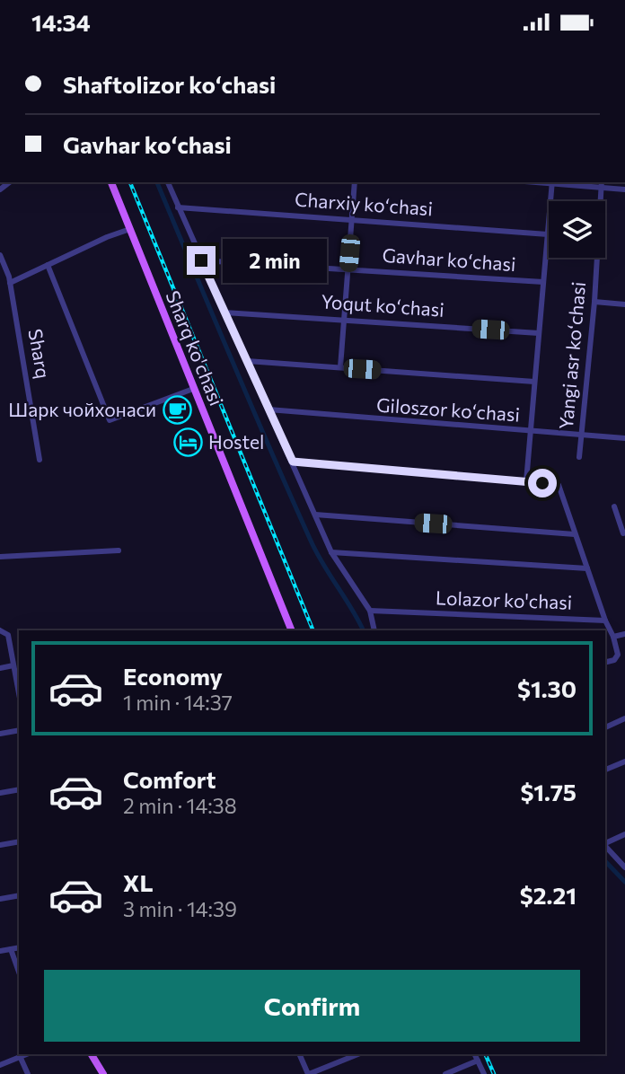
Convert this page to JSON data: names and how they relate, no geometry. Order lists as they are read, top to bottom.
{
  "streets": {
    "main road": ["Sharq ko'chasi"],
    "street": [
      "Charxiy koʻchasi",
      "Gavhar koʻchasi",
      "Yoqut koʻchasi",
      "Sharq",
      "Yangi asr koʻchasi",
      "Giloszor koʻchasi",
      "Lolazor ko'chasi"
    ]
  },
  "crossings": [
    ["Yangi asr koʻchasi", "Giloszor koʻchasi"]
  ],
  "places": {
    "cafe": ["Шарк чойхонаси"],
    "hotel": ["Hostel"]
  },
  "page": {
    "status": "14:34",
    "banner": ["Shaftolizor koʻchasi", "Gavhar koʻchasi"],
    "bubble": "2 min",
    "list": [
      {
        "name": "Economy",
        "note": "1 min · 14:37",
        "value": "$1.30"
      },
      {
        "name": "Comfort",
        "note": "2 min · 14:38",
        "value": "$1.75"
      },
      {
        "name": "XL",
        "note": "3 min · 14:39",
        "value": "$2.21"
      }
    ],
    "buttons": "Confirm"
  }
}
